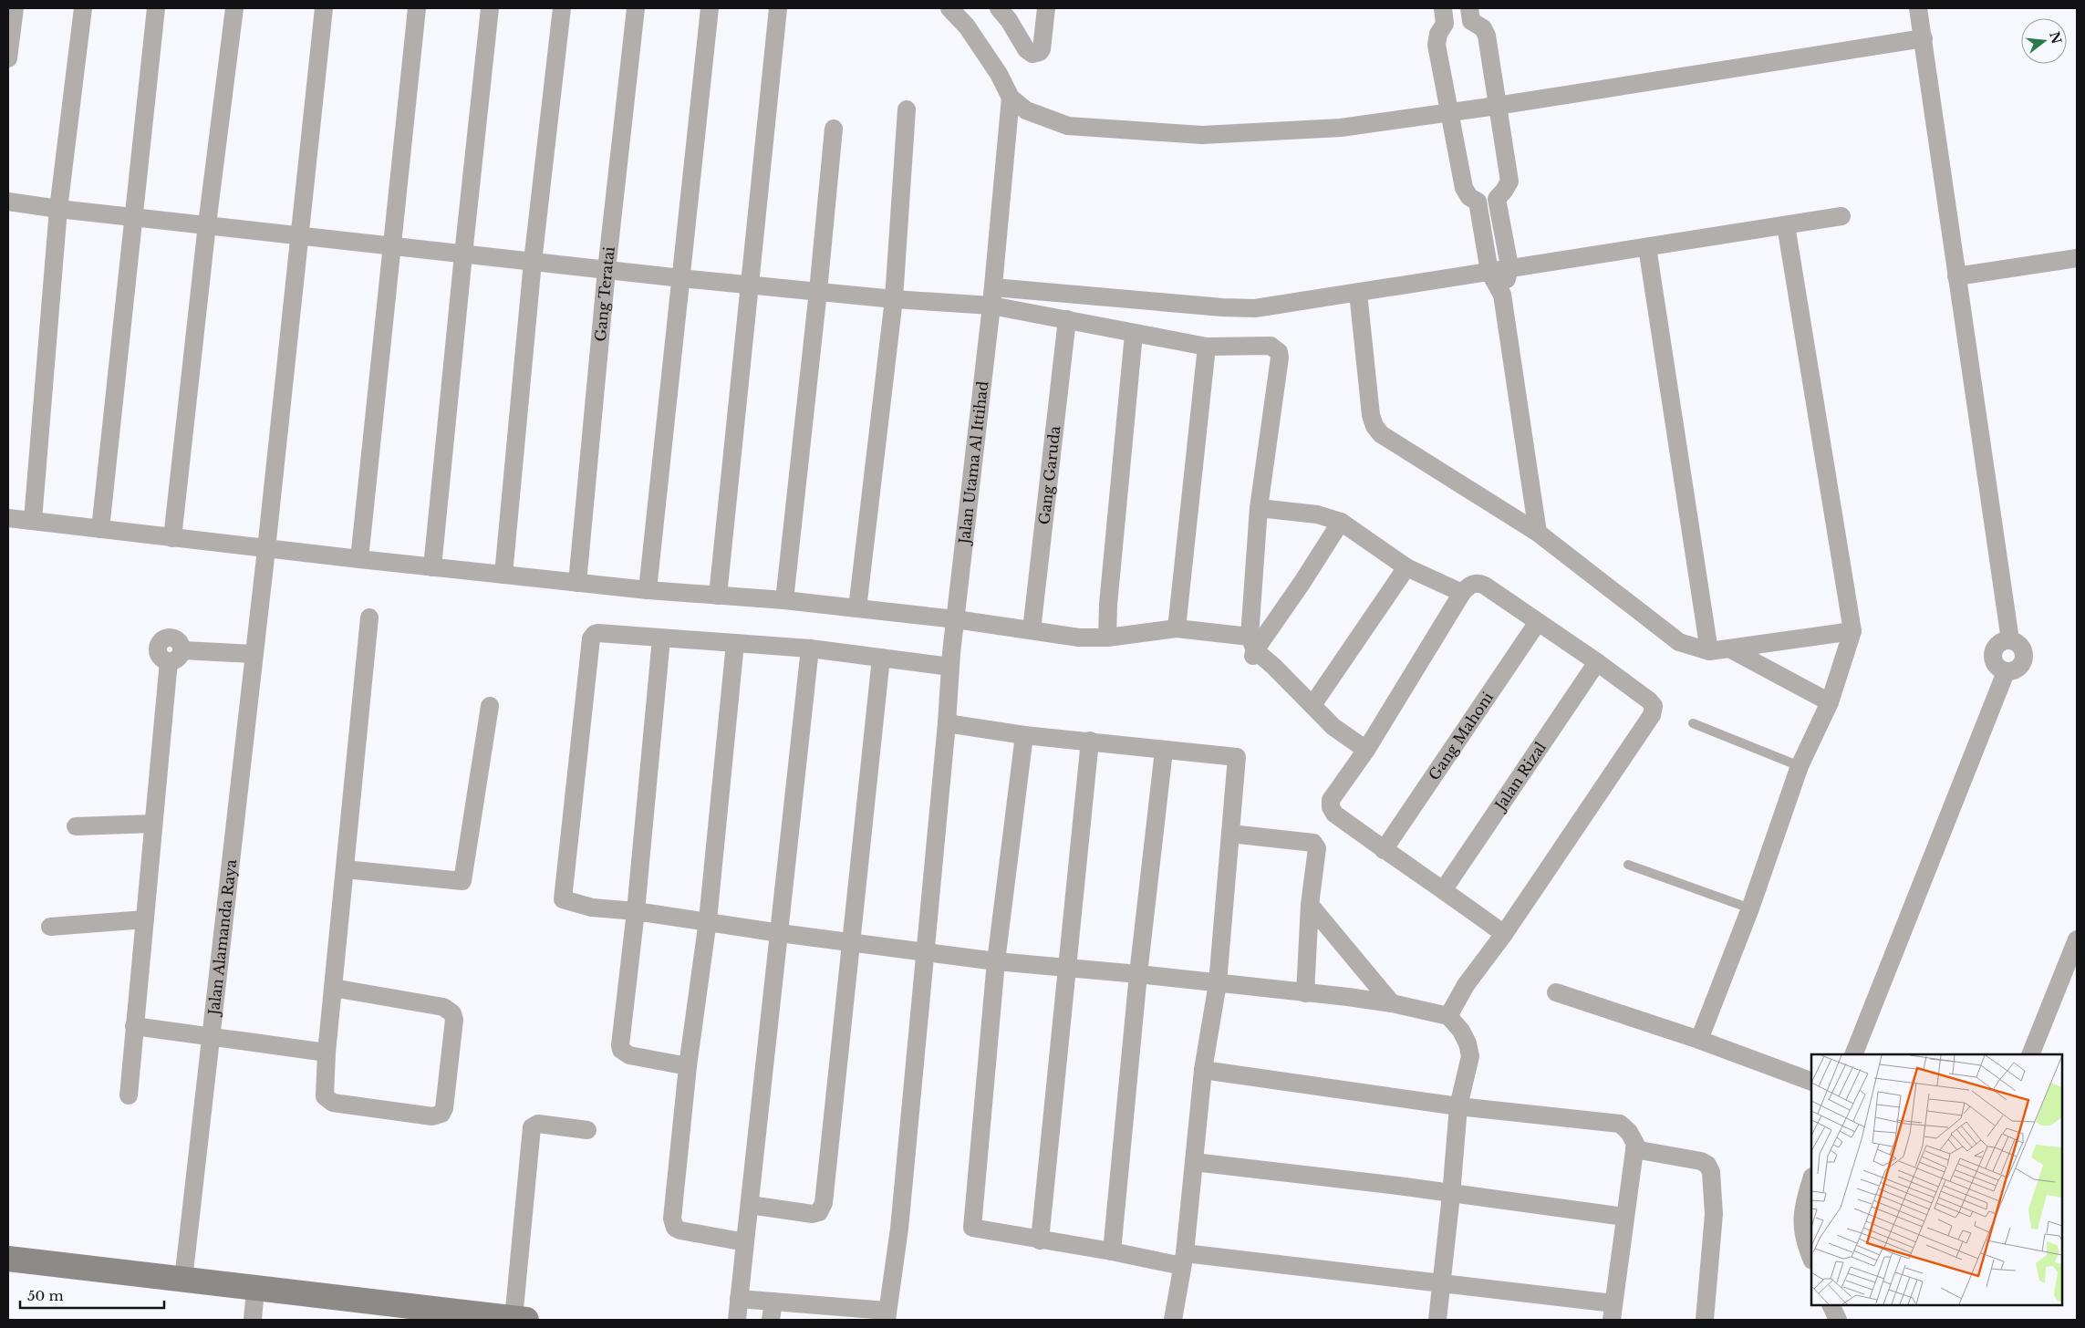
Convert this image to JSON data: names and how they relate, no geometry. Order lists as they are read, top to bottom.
{
  "streets": {
    "street": [
      "Gang Teratai",
      "Jalan Utama Al Ittihad",
      "Gang Garuda",
      "Gang Mahoni",
      "Jalan Rizal",
      "Jalan Alamanda Raya"
    ]
  },
  "scale_bar": "50 m",
  "north": "right"
}
